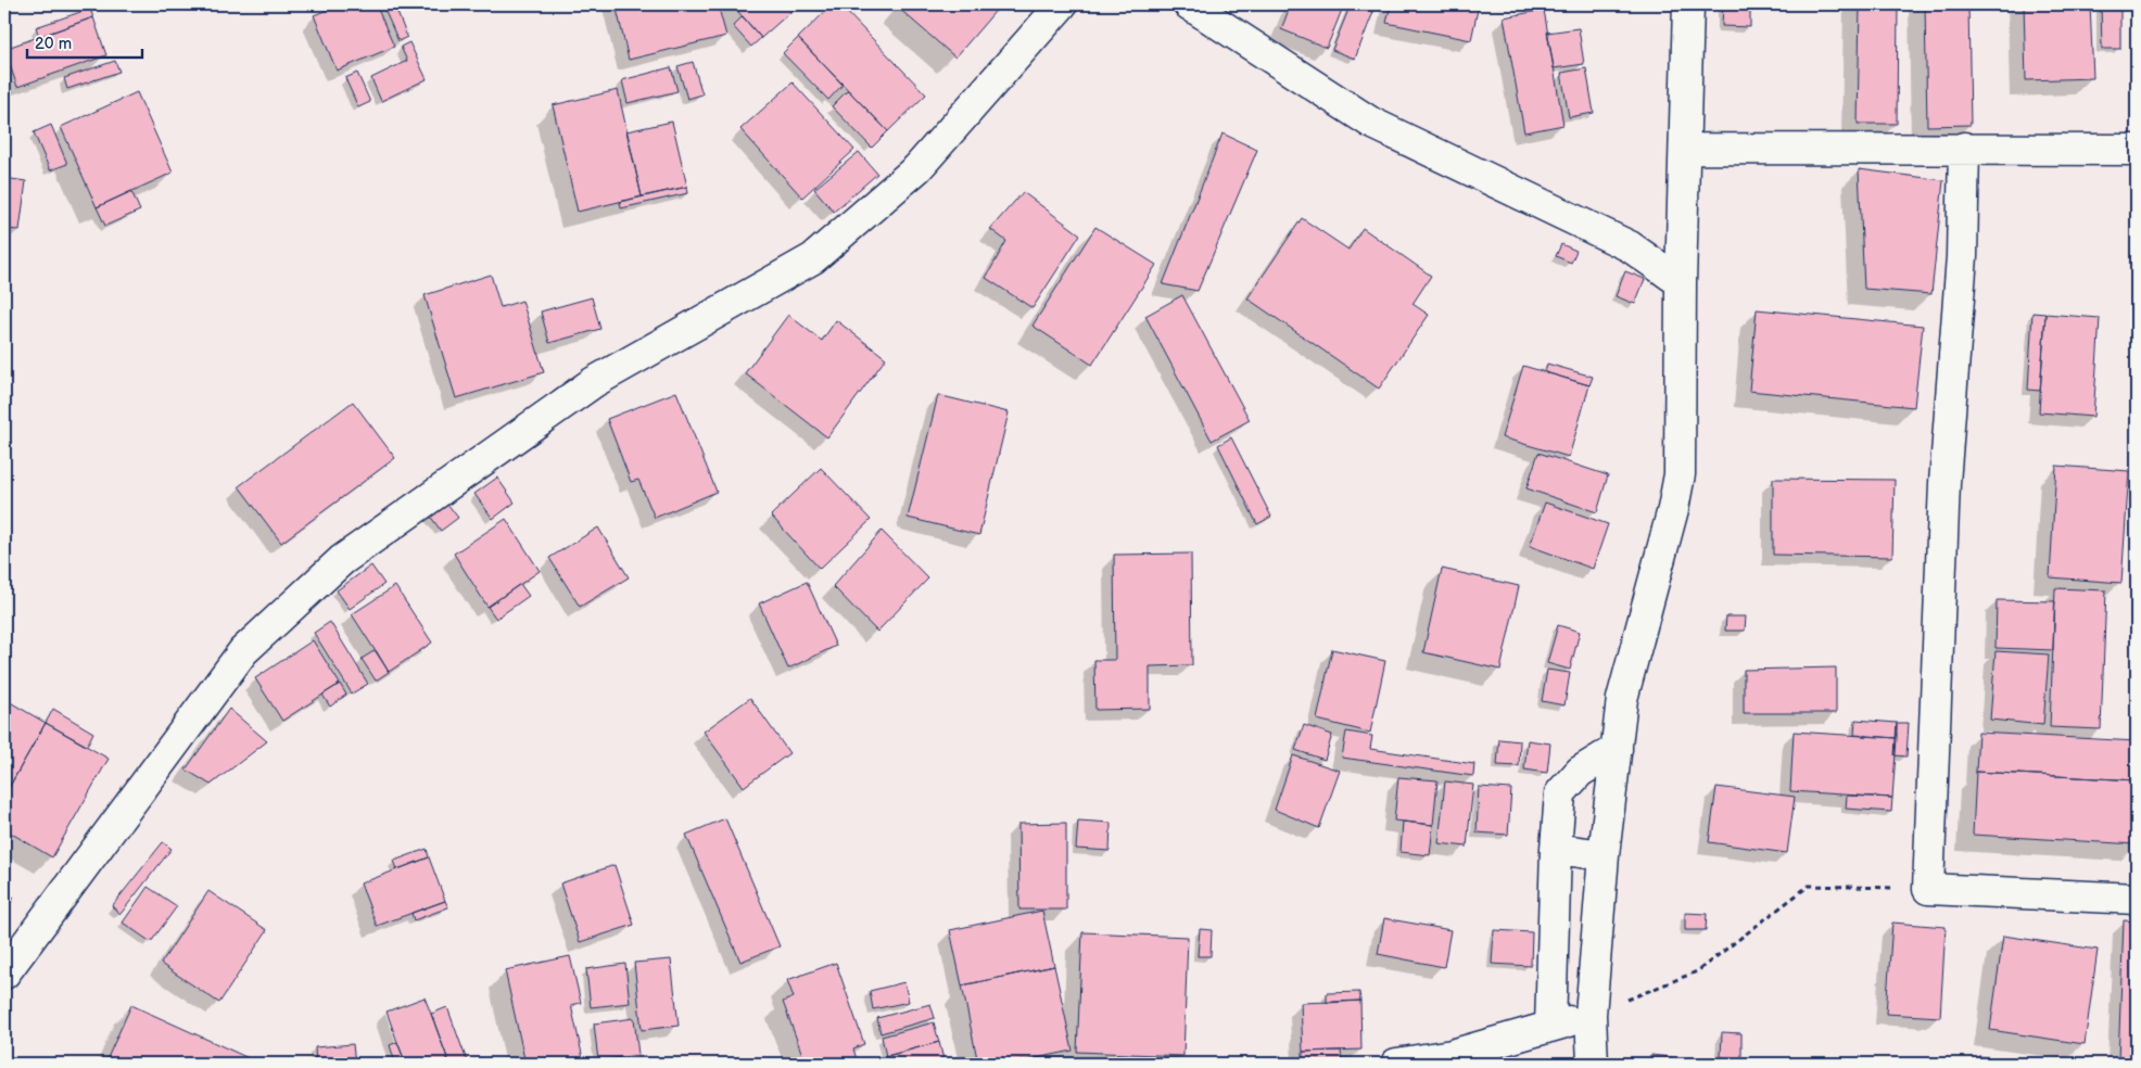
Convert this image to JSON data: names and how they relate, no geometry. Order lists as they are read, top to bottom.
{
  "scale_bar": "20 m"
}
